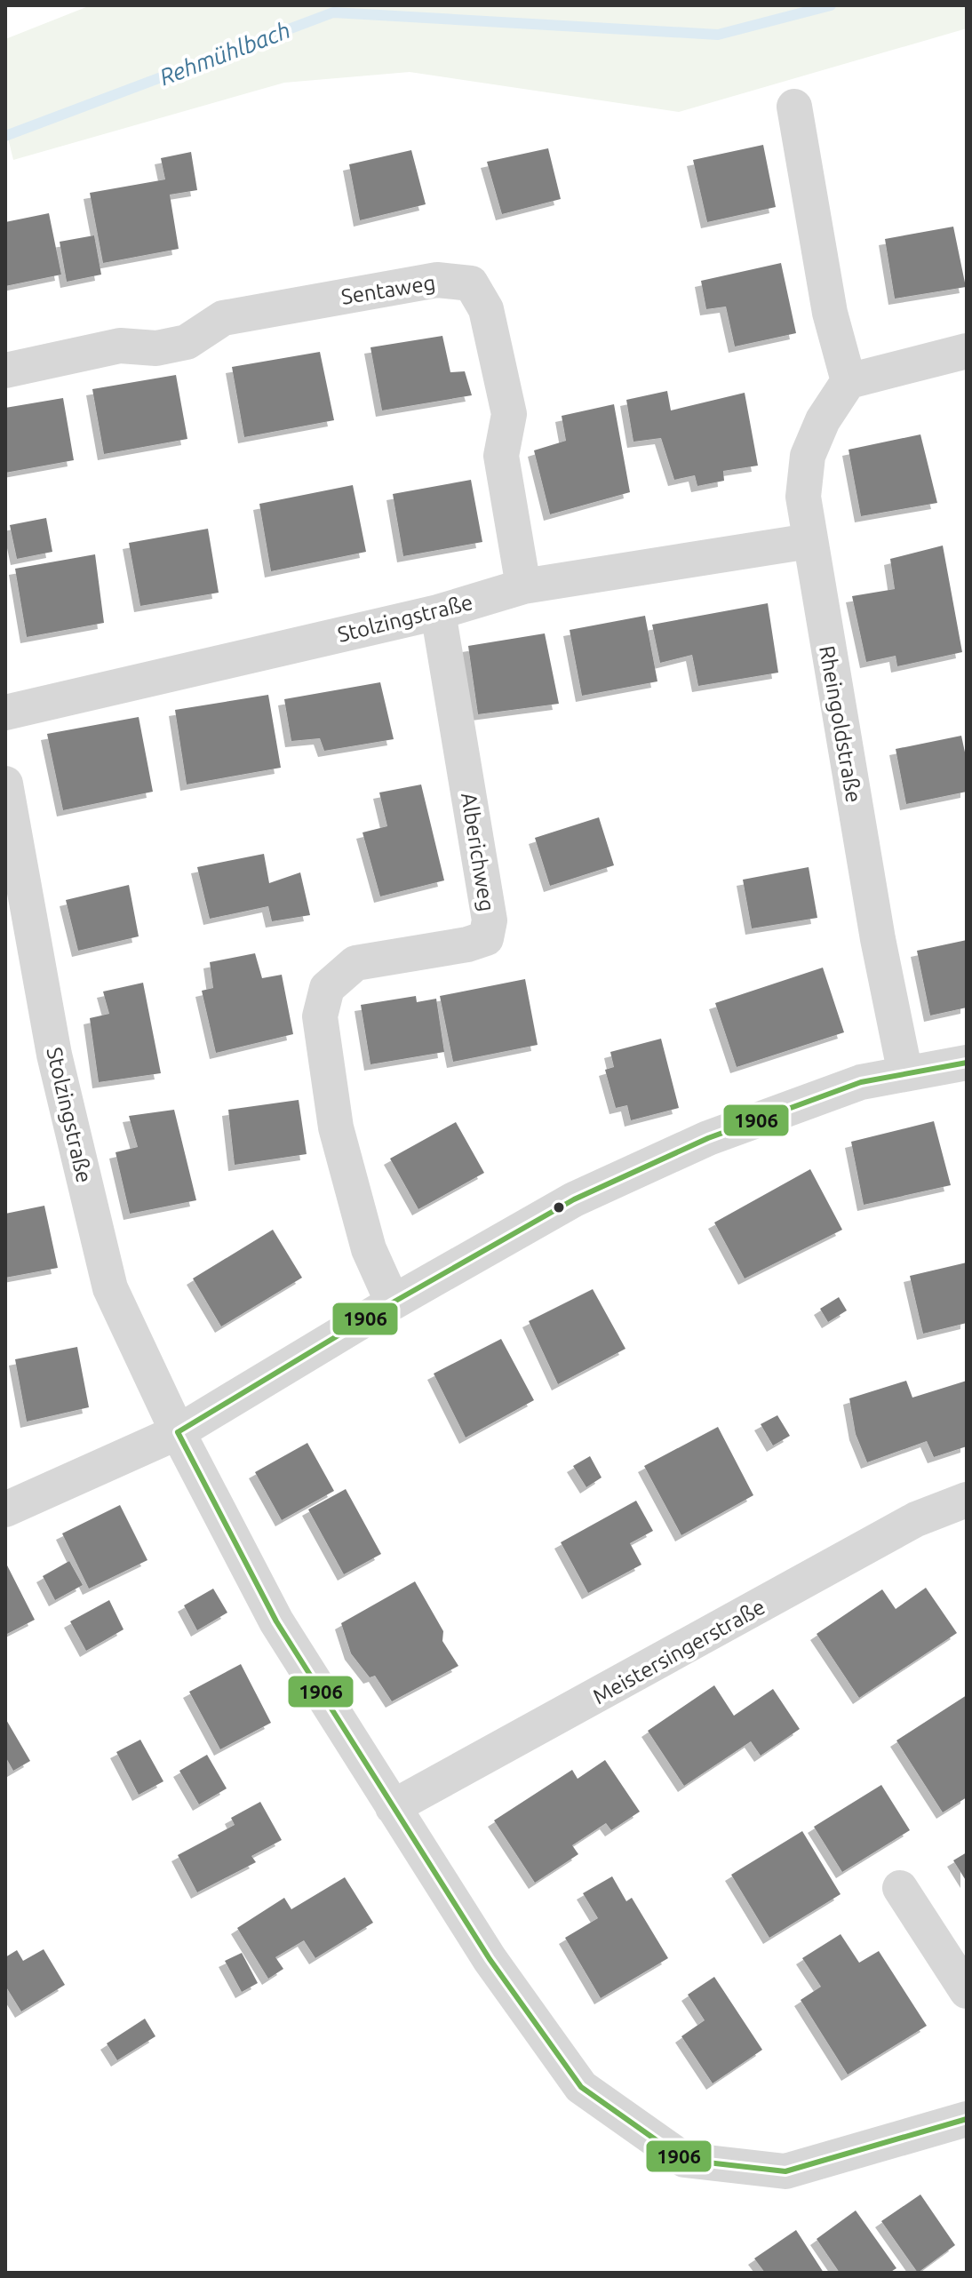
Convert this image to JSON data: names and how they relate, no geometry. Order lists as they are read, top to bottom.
{
  "streets": {
    "street": [
      "Sentaweg",
      "Stolzingstraße",
      "Rheingoldstraße",
      "Alberichweg",
      "Meistersingerstraße"
    ]
  },
  "crossings": [
    ["Sentaweg", "Stolzingstraße"],
    ["Stolzingstraße", "Rheingoldstraße"],
    ["Stolzingstraße", "Alberichweg"],
    ["Stolzingstraße", "Meistersingerstraße"]
  ],
  "water": ["Rehmühlbach"],
  "lines": ["transit line 1906"]
}
